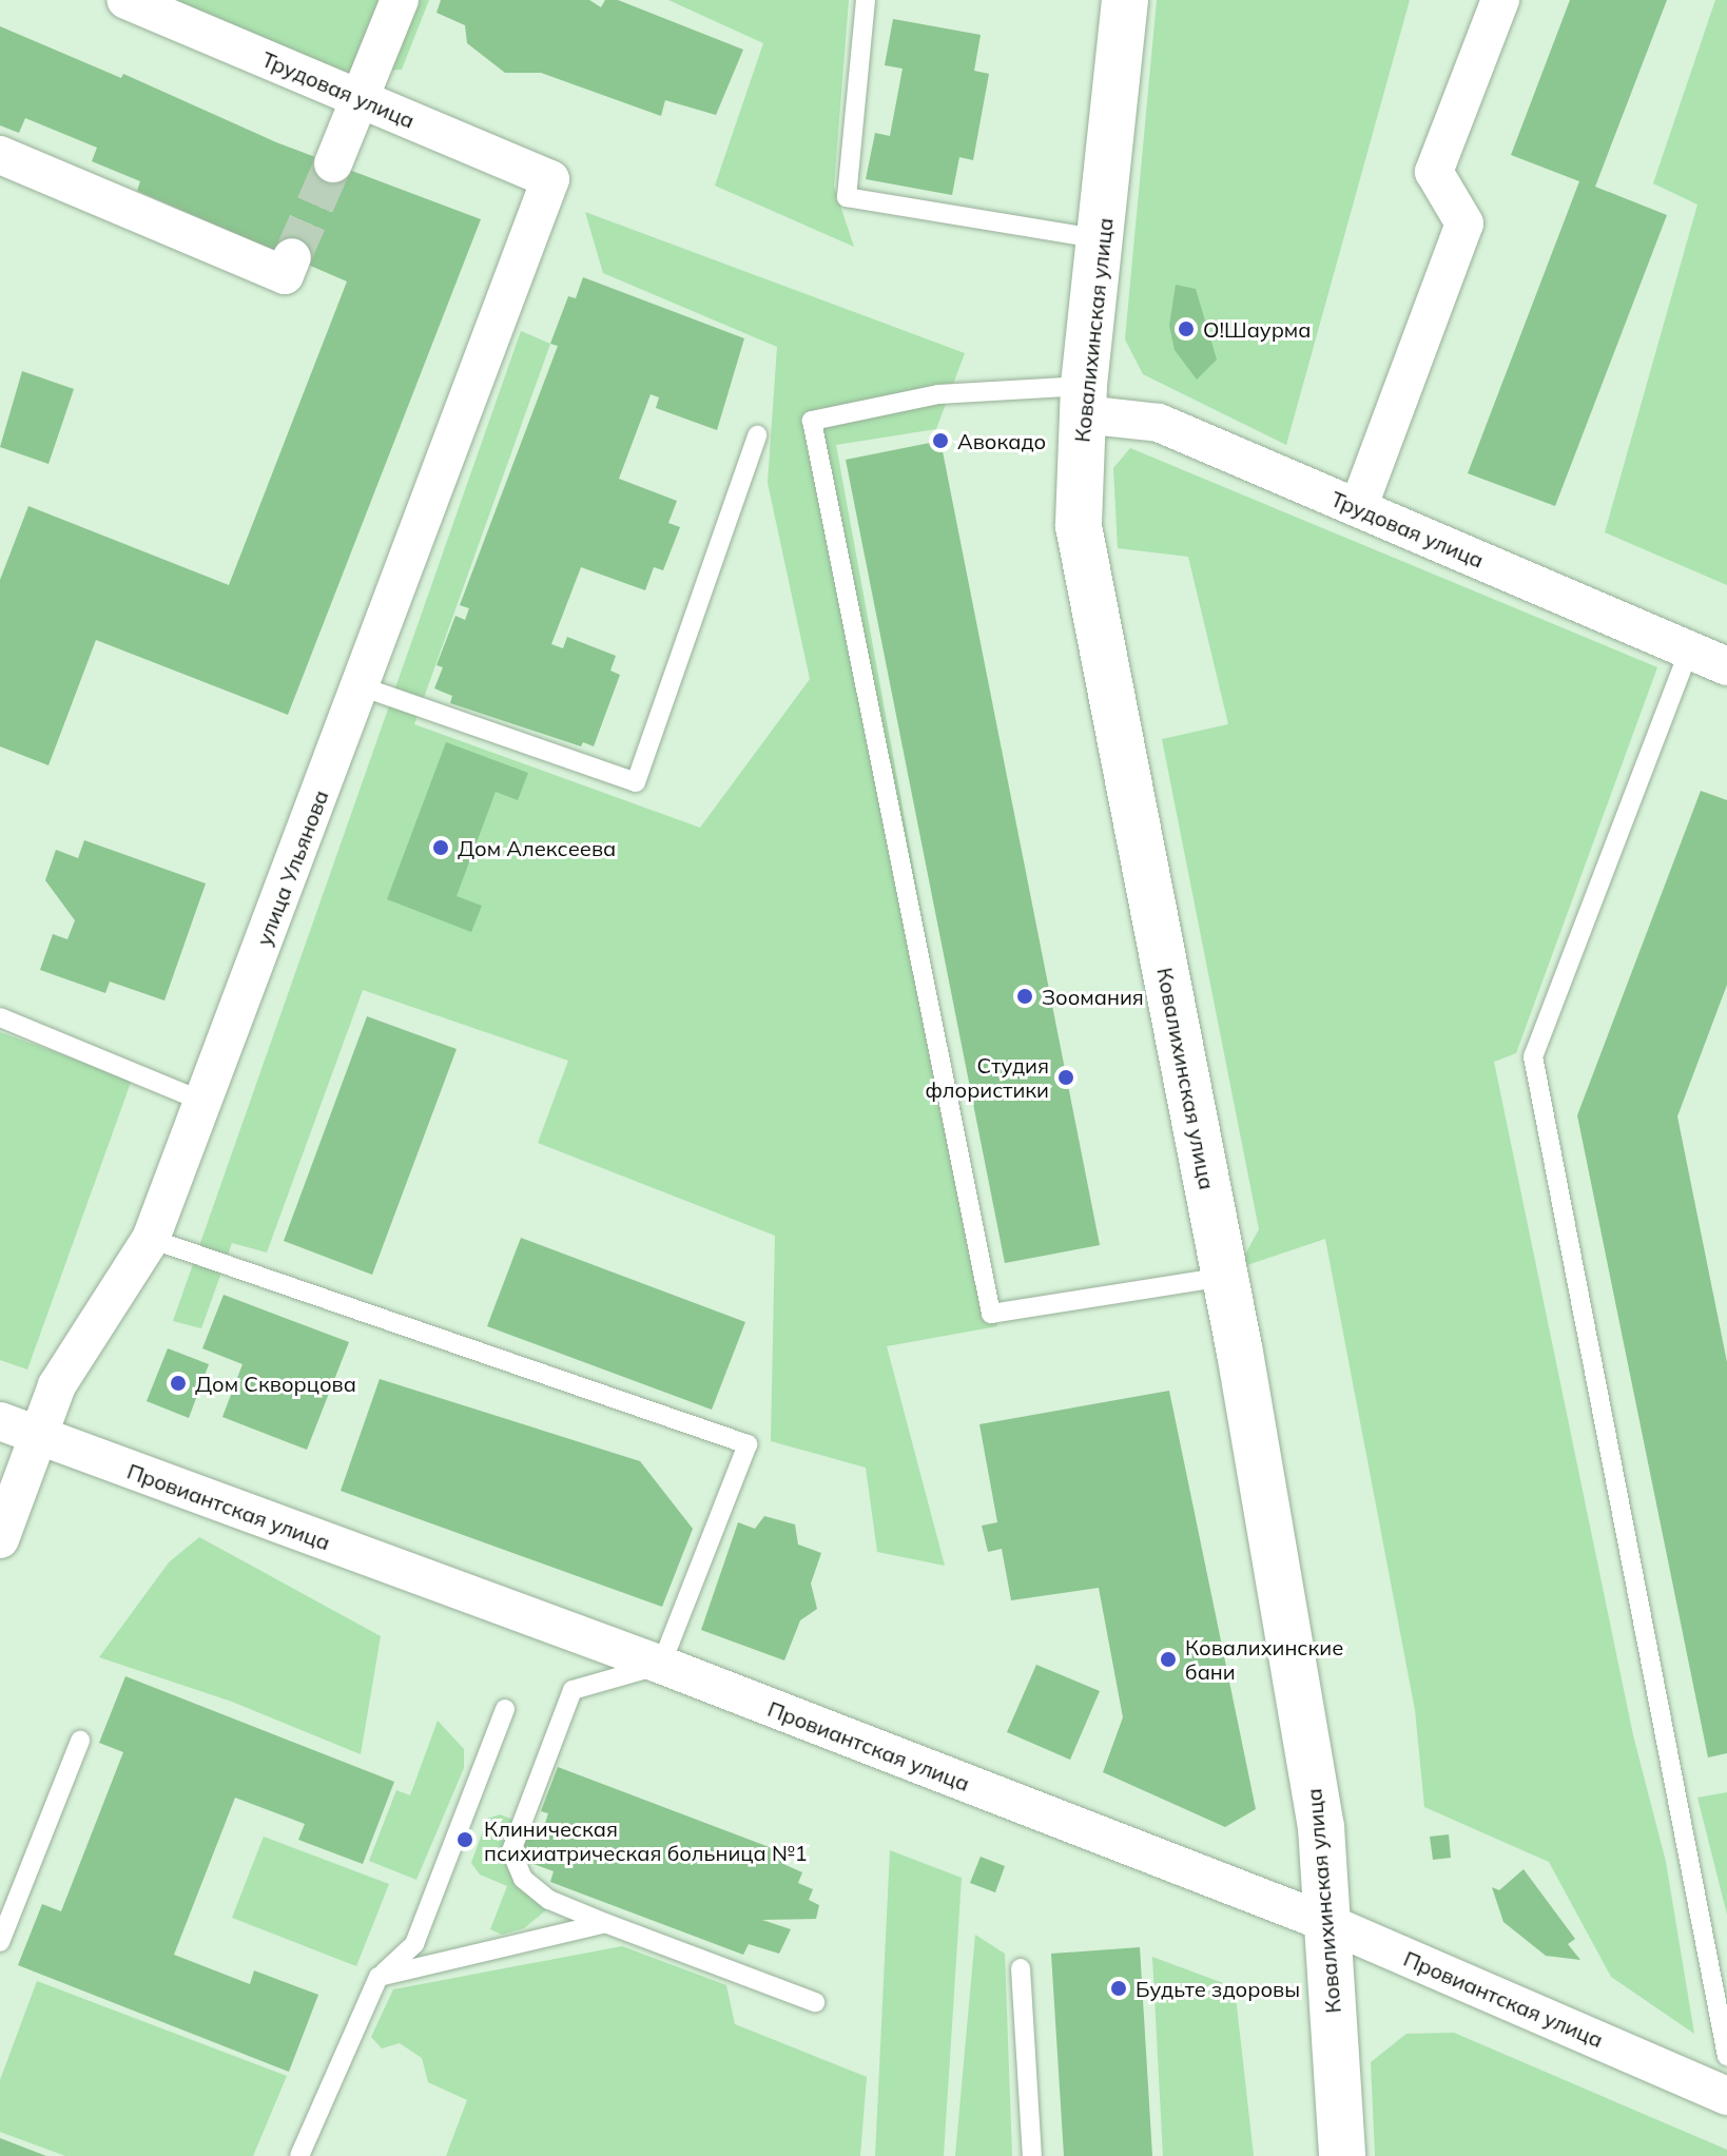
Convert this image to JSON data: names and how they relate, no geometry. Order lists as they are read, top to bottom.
{
  "streets": {
    "street": [
      "Трудовая улица",
      "Ковалихинская улица",
      "улица Ульянова",
      "Провиантская улица"
    ]
  },
  "crossings": [
    ["Трудовая улица", "Ковалихинская улица"],
    ["Трудовая улица", "улица Ульянова"],
    ["Ковалихинская улица", "Провиантская улица"],
    ["улица Ульянова", "Провиантская улица"]
  ],
  "places": [
    "О!Шаурма",
    "Авокадо",
    "Дом Алексеева",
    "Зоомания",
    "Студия флористики",
    "Дом Скворцова",
    "Ковалихинские бани",
    "Клиническая психиатрическая больница №1",
    "Будьте здоровы"
  ]
}
